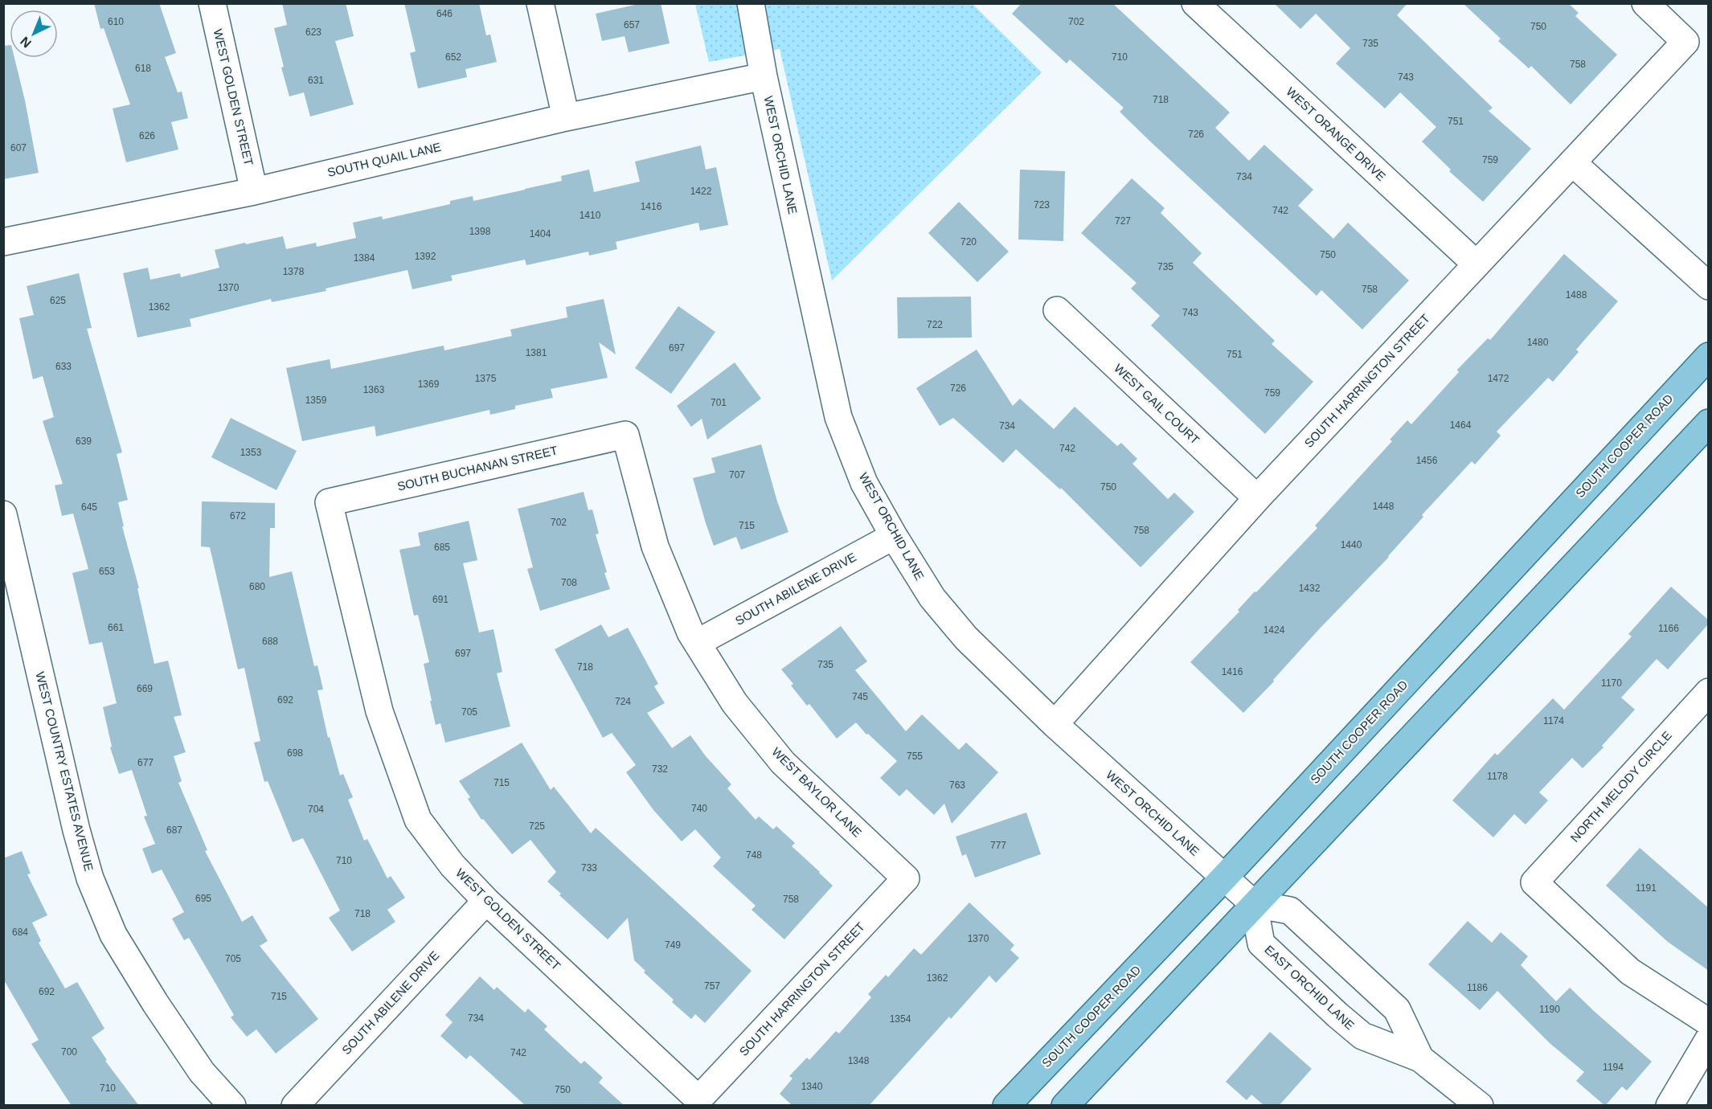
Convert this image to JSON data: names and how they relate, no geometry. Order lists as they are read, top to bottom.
{
  "streets": {
    "main road": ["SOUTH COOPER ROAD"],
    "street": [
      "WEST GOLDEN STREET",
      "WEST ORANGE DRIVE",
      "WEST ORCHID LANE",
      "SOUTH QUAIL LANE",
      "SOUTH HARRINGTON STREET",
      "WEST GAIL COURT",
      "SOUTH BUCHANAN STREET",
      "SOUTH ABILENE DRIVE",
      "WEST COUNTRY ESTATES AVENUE",
      "NORTH MELODY CIRCLE",
      "WEST BAYLOR LANE",
      "EAST ORCHID LANE"
    ]
  },
  "crossings": [
    ["WEST GOLDEN STREET", "SOUTH QUAIL LANE"],
    ["WEST GOLDEN STREET", "SOUTH HARRINGTON STREET"],
    ["WEST GOLDEN STREET", "SOUTH BUCHANAN STREET"],
    ["WEST GOLDEN STREET", "SOUTH ABILENE DRIVE"],
    ["WEST ORANGE DRIVE", "SOUTH HARRINGTON STREET"],
    ["WEST ORCHID LANE", "SOUTH QUAIL LANE"],
    ["WEST ORCHID LANE", "SOUTH HARRINGTON STREET"],
    ["WEST ORCHID LANE", "SOUTH COOPER ROAD"],
    ["WEST ORCHID LANE", "SOUTH ABILENE DRIVE"],
    ["SOUTH HARRINGTON STREET", "WEST GAIL COURT"],
    ["SOUTH HARRINGTON STREET", "WEST BAYLOR LANE"],
    ["SOUTH BUCHANAN STREET", "WEST BAYLOR LANE"],
    ["SOUTH ABILENE DRIVE", "WEST BAYLOR LANE"]
  ],
  "house_numbers": [
    "646",
    "610",
    "702",
    "657",
    "750",
    "623",
    "735",
    "652",
    "710",
    "758",
    "618",
    "743",
    "631",
    "718",
    "751",
    "726",
    "626",
    "607",
    "759",
    "734",
    "1422",
    "723",
    "1416",
    "742",
    "1410",
    "727",
    "1398",
    "1404",
    "720",
    "750",
    "1392",
    "1384",
    "735",
    "1378",
    "1370",
    "758",
    "1488",
    "625",
    "1362",
    "743",
    "722",
    "1480",
    "697",
    "1381",
    "751",
    "633",
    "1375",
    "1472",
    "1369",
    "726",
    "1363",
    "759",
    "1359",
    "701",
    "1464",
    "734",
    "639",
    "742",
    "1353",
    "1456",
    "707",
    "750",
    "1448",
    "645",
    "672",
    "702",
    "715",
    "758",
    "1440",
    "685",
    "653",
    "708",
    "680",
    "1432",
    "691",
    "661",
    "1166",
    "1424",
    "688",
    "697",
    "735",
    "718",
    "1416",
    "1170",
    "669",
    "745",
    "692",
    "724",
    "705",
    "1174",
    "698",
    "755",
    "677",
    "732",
    "1178",
    "715",
    "763",
    "740",
    "704",
    "725",
    "687",
    "777",
    "748",
    "710",
    "733",
    "1191",
    "695",
    "758",
    "718",
    "684",
    "1370",
    "749",
    "705",
    "1362",
    "757",
    "1186",
    "692",
    "715",
    "1190",
    "734",
    "1354",
    "700",
    "742",
    "1348",
    "1194",
    "1340",
    "710",
    "750"
  ],
  "north": "bottom left"
}
